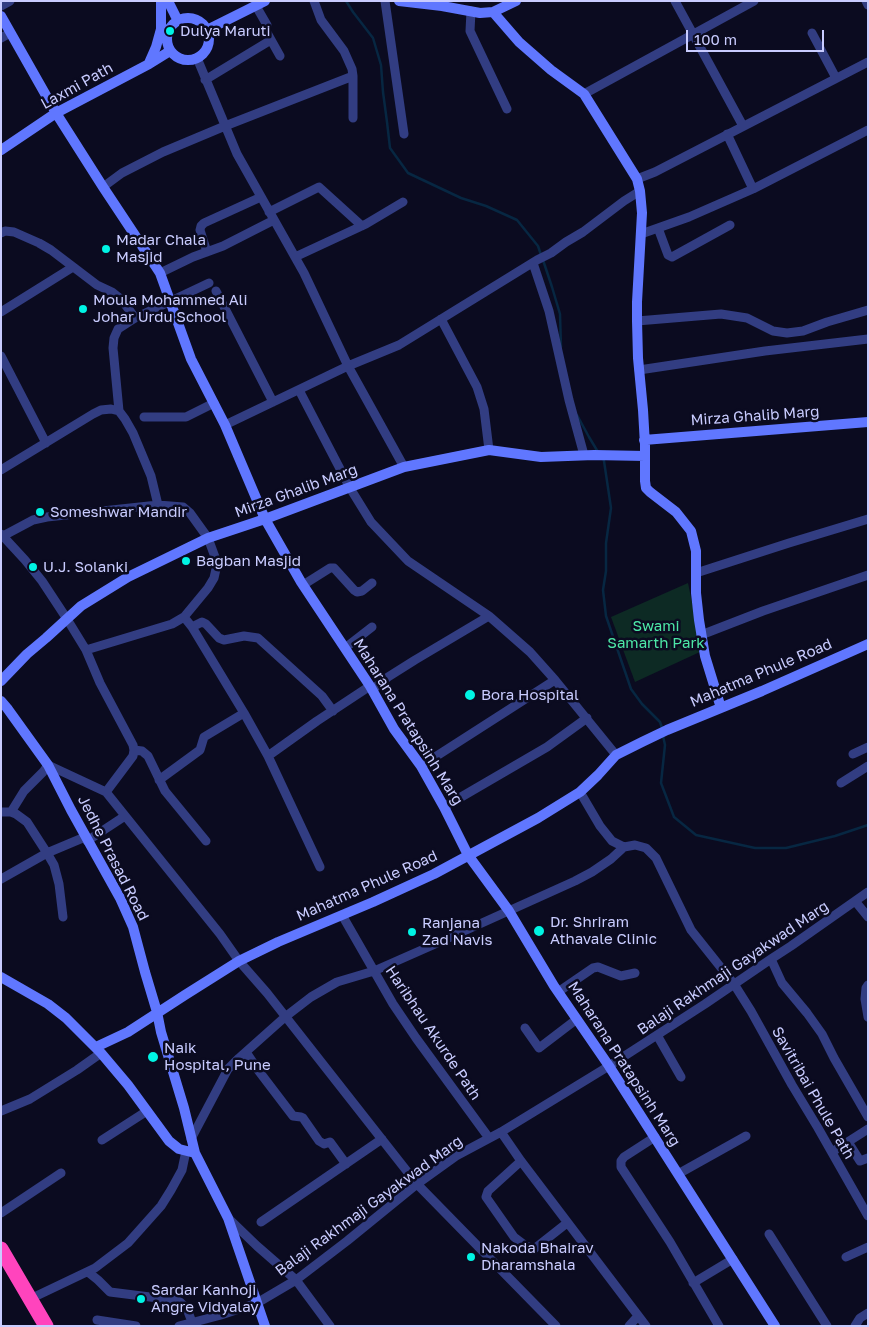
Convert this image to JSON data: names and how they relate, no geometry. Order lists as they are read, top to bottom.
{
  "streets": {
    "street": [
      "Laxmi Path",
      "Mirza Ghalib Marg",
      "Mahatma Phule Road",
      "Maharana Pratapsinh Marg",
      "Jedhe Prasad Road",
      "Balaji Rakhmaji Gayakwad Marg",
      "Haribhau Akurde Path",
      "Savitribai Phule Path"
    ]
  },
  "crossings": [
    ["Laxmi Path", "Maharana Pratapsinh Marg"],
    ["Mirza Ghalib Marg", "Maharana Pratapsinh Marg"],
    ["Mahatma Phule Road", "Maharana Pratapsinh Marg"],
    ["Mahatma Phule Road", "Jedhe Prasad Road"],
    ["Mahatma Phule Road", "Haribhau Akurde Path"],
    ["Maharana Pratapsinh Marg", "Balaji Rakhmaji Gayakwad Marg"],
    ["Jedhe Prasad Road", "Balaji Rakhmaji Gayakwad Marg"],
    ["Balaji Rakhmaji Gayakwad Marg", "Haribhau Akurde Path"],
    ["Balaji Rakhmaji Gayakwad Marg", "Savitribai Phule Path"]
  ],
  "parks": ["Swami Samarth Park"],
  "places": [
    "Dulya Maruti",
    "Madar Chala Masjid",
    "Moula Mohammed Ali Johar Urdu School",
    "Someshwar Mandir",
    "Bagban Masjid",
    "U.J. Solanki",
    "Bora Hospital",
    "Dr. Shriram Athavale Clinic",
    "Ranjana Zad Navis",
    "Naik Hospital, Pune",
    "Nakoda Bhairav Dharamshala",
    "Sardar Kanhoji Angre Vidyalay"
  ],
  "scale_bar": "100 m"
}
